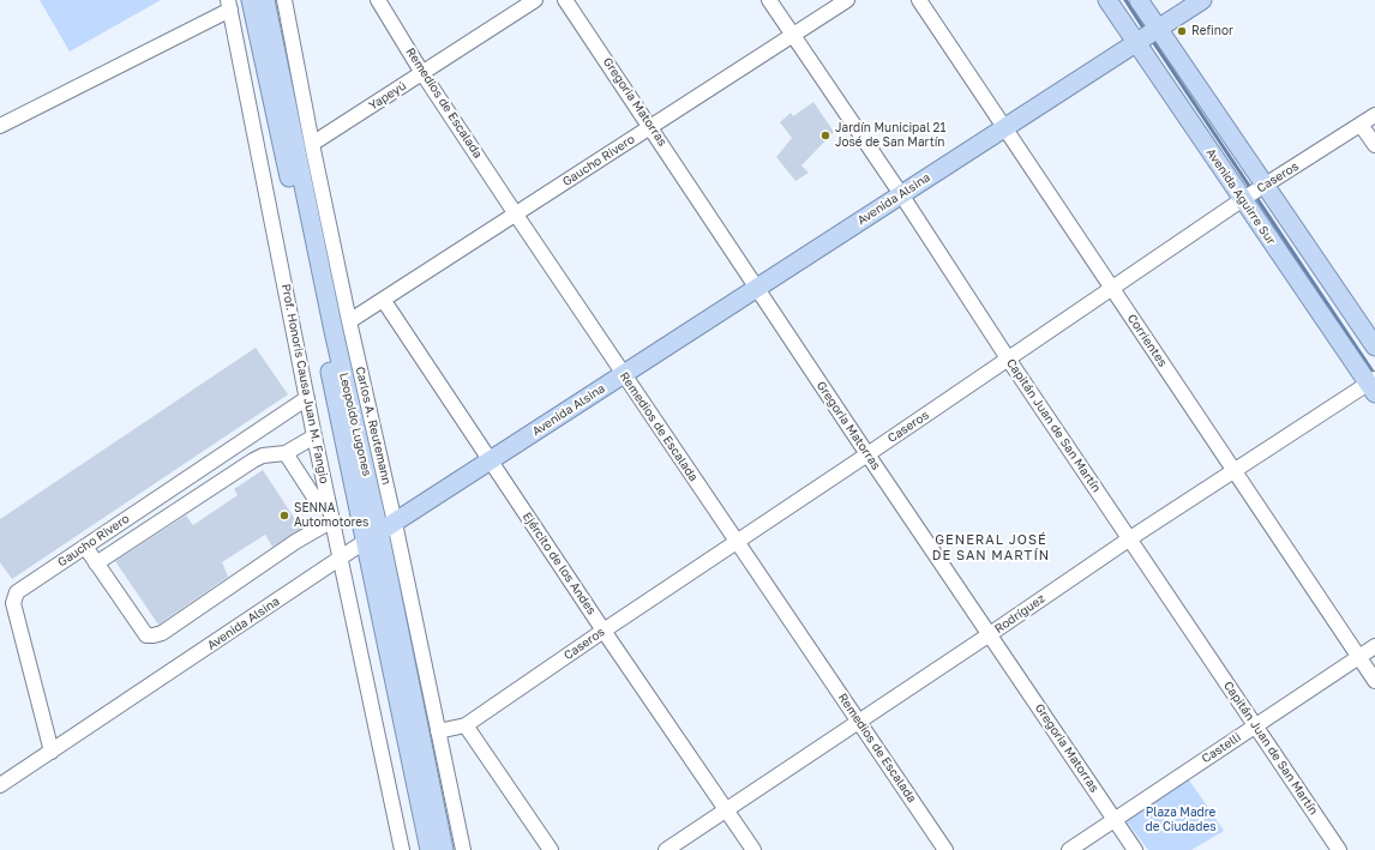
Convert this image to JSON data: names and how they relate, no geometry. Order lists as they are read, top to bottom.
{
  "streets": {
    "main road": ["Avenida Aguirre Sur", "Avenida Alsina", "Leopoldo Lugones"],
    "street": [
      "Yapeyú",
      "Gregoria Matorras",
      "Remedios de Escalada",
      "Gaucho Rivero",
      "Caseros",
      "Corrientes",
      "Prof. Honoris Causa Juan M. Fangio",
      "Carlos A. Reutemann",
      "Capitán Juan de San Martín",
      "Ejército de los Andes",
      "Rodríguez",
      "Castelli"
    ]
  },
  "crossings": [
    ["Yapeyú", "Remedios de Escalada"],
    ["Yapeyú", "Carlos A. Reutemann"],
    ["Gregoria Matorras", "Gaucho Rivero"],
    ["Gregoria Matorras", "Caseros"],
    ["Gregoria Matorras", "Avenida Alsina"],
    ["Gregoria Matorras", "Rodríguez"],
    ["Gregoria Matorras", "Castelli"],
    ["Remedios de Escalada", "Gaucho Rivero"],
    ["Remedios de Escalada", "Caseros"],
    ["Remedios de Escalada", "Avenida Alsina"],
    ["Remedios de Escalada", "Rodríguez"],
    ["Gaucho Rivero", "Avenida Alsina"],
    ["Gaucho Rivero", "Prof. Honoris Causa Juan M. Fangio"],
    ["Gaucho Rivero", "Carlos A. Reutemann"],
    ["Gaucho Rivero", "Capitán Juan de San Martín"],
    ["Gaucho Rivero", "Ejército de los Andes"],
    ["Caseros", "Avenida Aguirre Sur"],
    ["Caseros", "Corrientes"],
    ["Caseros", "Carlos A. Reutemann"],
    ["Caseros", "Capitán Juan de San Martín"],
    ["Caseros", "Ejército de los Andes"],
    ["Avenida Aguirre Sur", "Avenida Alsina"],
    ["Avenida Aguirre Sur", "Rodríguez"],
    ["Avenida Alsina", "Corrientes"],
    ["Avenida Alsina", "Prof. Honoris Causa Juan M. Fangio"],
    ["Avenida Alsina", "Leopoldo Lugones"],
    ["Avenida Alsina", "Carlos A. Reutemann"],
    ["Avenida Alsina", "Capitán Juan de San Martín"],
    ["Avenida Alsina", "Ejército de los Andes"],
    ["Corrientes", "Rodríguez"],
    ["Corrientes", "Castelli"],
    ["Capitán Juan de San Martín", "Rodríguez"],
    ["Capitán Juan de San Martín", "Castelli"],
    ["Ejército de los Andes", "Rodríguez"]
  ],
  "districts": ["GENERAL JOSÉ DE SAN MARTÍN"],
  "parks": ["Plaza Madre de Ciudades"],
  "places": ["Refinor", "Jardín Municipal 21 José de San Martín", "SENNA Automotores"]
}
